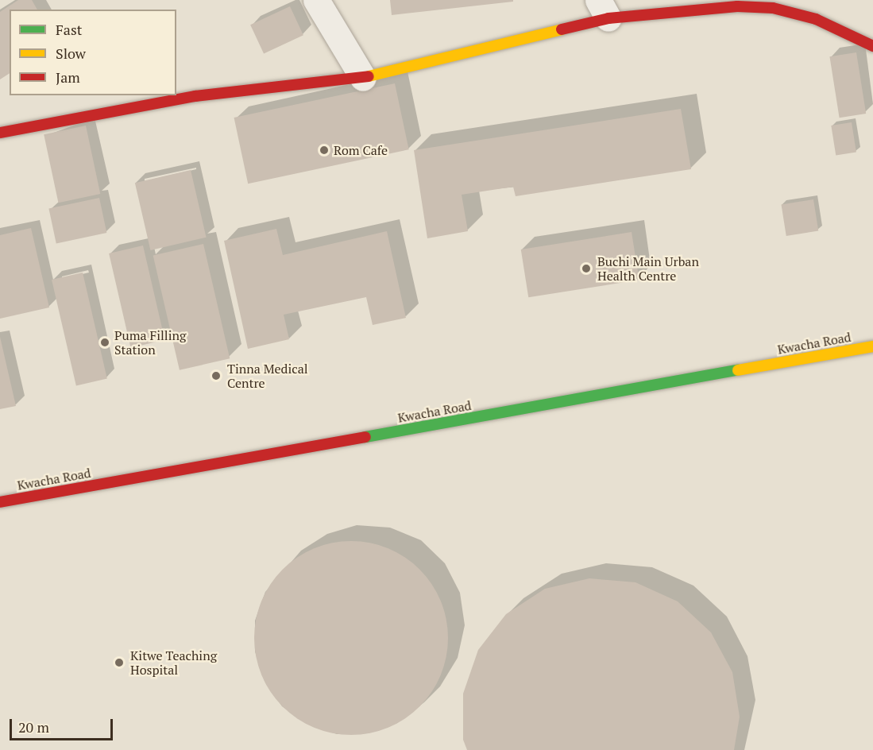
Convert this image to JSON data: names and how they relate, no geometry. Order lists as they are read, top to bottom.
{
  "streets": {
    "street": ["Kwacha Road"]
  },
  "places": [
    "Rom Cafe",
    "Buchi Main Urban Health Centre",
    "Puma Filling Station",
    "Tinna Medical Centre",
    "Kitwe Teaching Hospital"
  ],
  "legend": ["Fast", "Slow", "Jam"],
  "scale_bar": "20 m"
}
